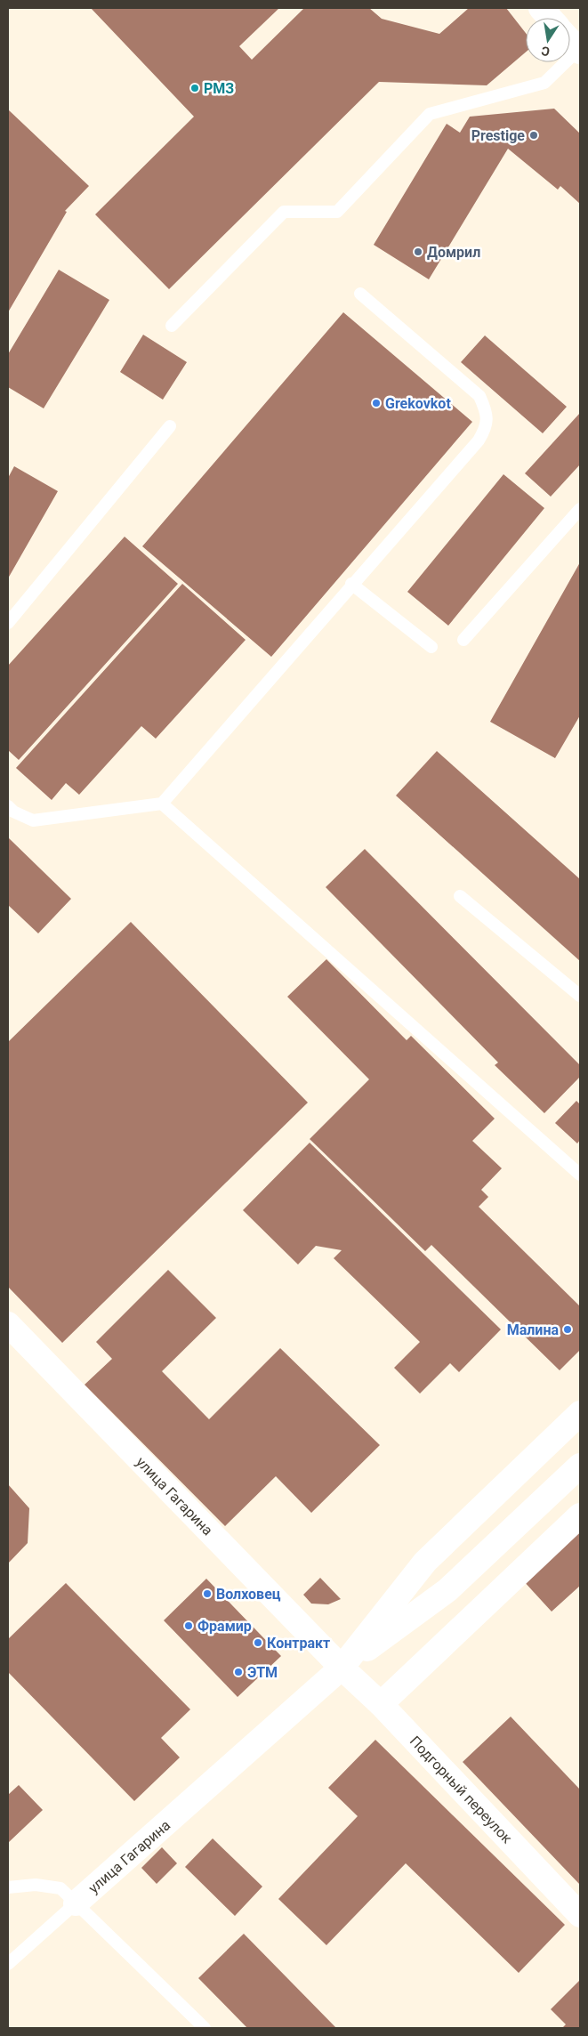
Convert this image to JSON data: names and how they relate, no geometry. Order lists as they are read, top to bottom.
{
  "streets": {
    "street": ["улица Гагарина", "Подгорный переулок"]
  },
  "crossings": [
    ["улица Гагарина", "Подгорный переулок"]
  ],
  "places": [
    "РМЗ",
    "Prestige",
    "Домрил",
    "Grekovkot",
    "Малина",
    "Волховец",
    "Фрамир",
    "Контракт",
    "ЭТМ"
  ],
  "north": "bottom"
}
